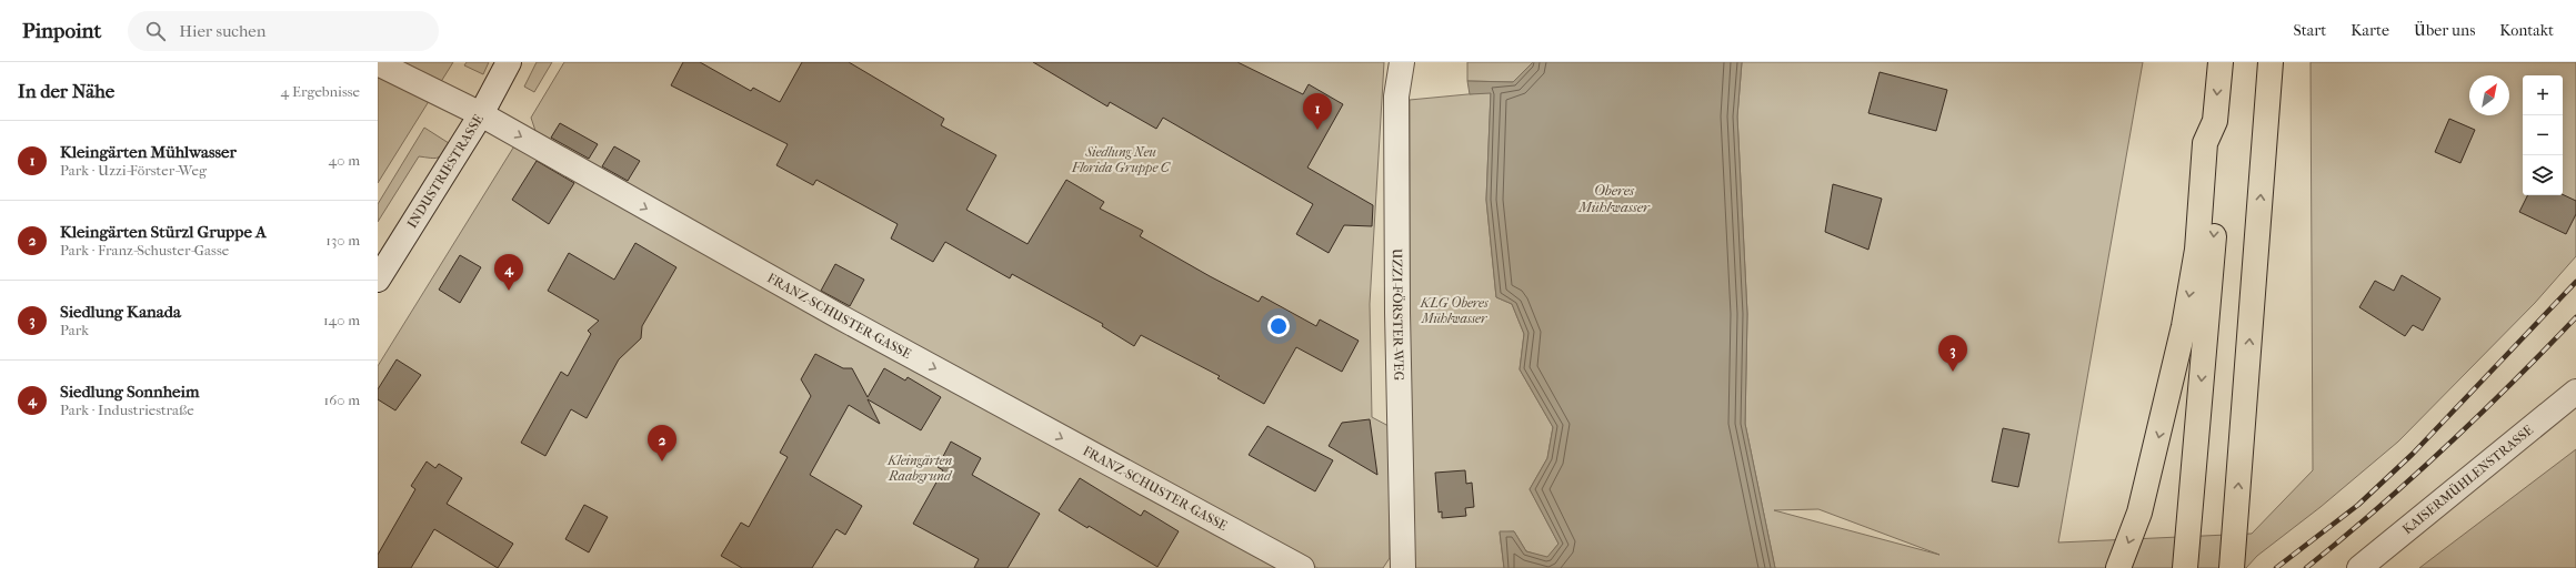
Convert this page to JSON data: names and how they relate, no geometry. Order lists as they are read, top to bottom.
{
  "streets": {
    "street": [
      "INDUSTRIESTRASSE",
      "UZZI-FÖRSTER-WEG",
      "FRANZ-SCHUSTER-GASSE",
      "KAISERMÜHLENSTRASSE"
    ]
  },
  "crossings": [
    ["INDUSTRIESTRASSE", "FRANZ-SCHUSTER-GASSE"]
  ],
  "one_way": ["FRANZ-SCHUSTER-GASSE"],
  "water": ["Oberes Mühlwasser"],
  "parks": ["Siedlung Neu Florida Gruppe C", "KLG Oberes Mühlwasser", "Kleingärten Raabgrund"],
  "north": "top right",
  "page": {
    "header": "Pinpoint",
    "search": "Hier suchen",
    "nav": [
      "Start",
      "Karte",
      "Über uns",
      "Kontakt"
    ],
    "heading": ["In der Nähe", "4 Ergebnisse"],
    "map_buttons": ["+", "−"],
    "pins": [
      "1",
      "4",
      "3",
      "2"
    ],
    "list": [
      {
        "mark": "1",
        "name": "Kleingärten Mühlwasser",
        "note": "Park · Uzzi-Förster-Weg",
        "value": "40 m"
      },
      {
        "mark": "2",
        "name": "Kleingärten Stürzl Gruppe A",
        "note": "Park · Franz-Schuster-Gasse",
        "value": "130 m"
      },
      {
        "mark": "3",
        "name": "Siedlung Kanada",
        "note": "Park",
        "value": "140 m"
      },
      {
        "mark": "4",
        "name": "Siedlung Sonnheim",
        "note": "Park · Industriestraße",
        "value": "160 m"
      }
    ]
  }
}
